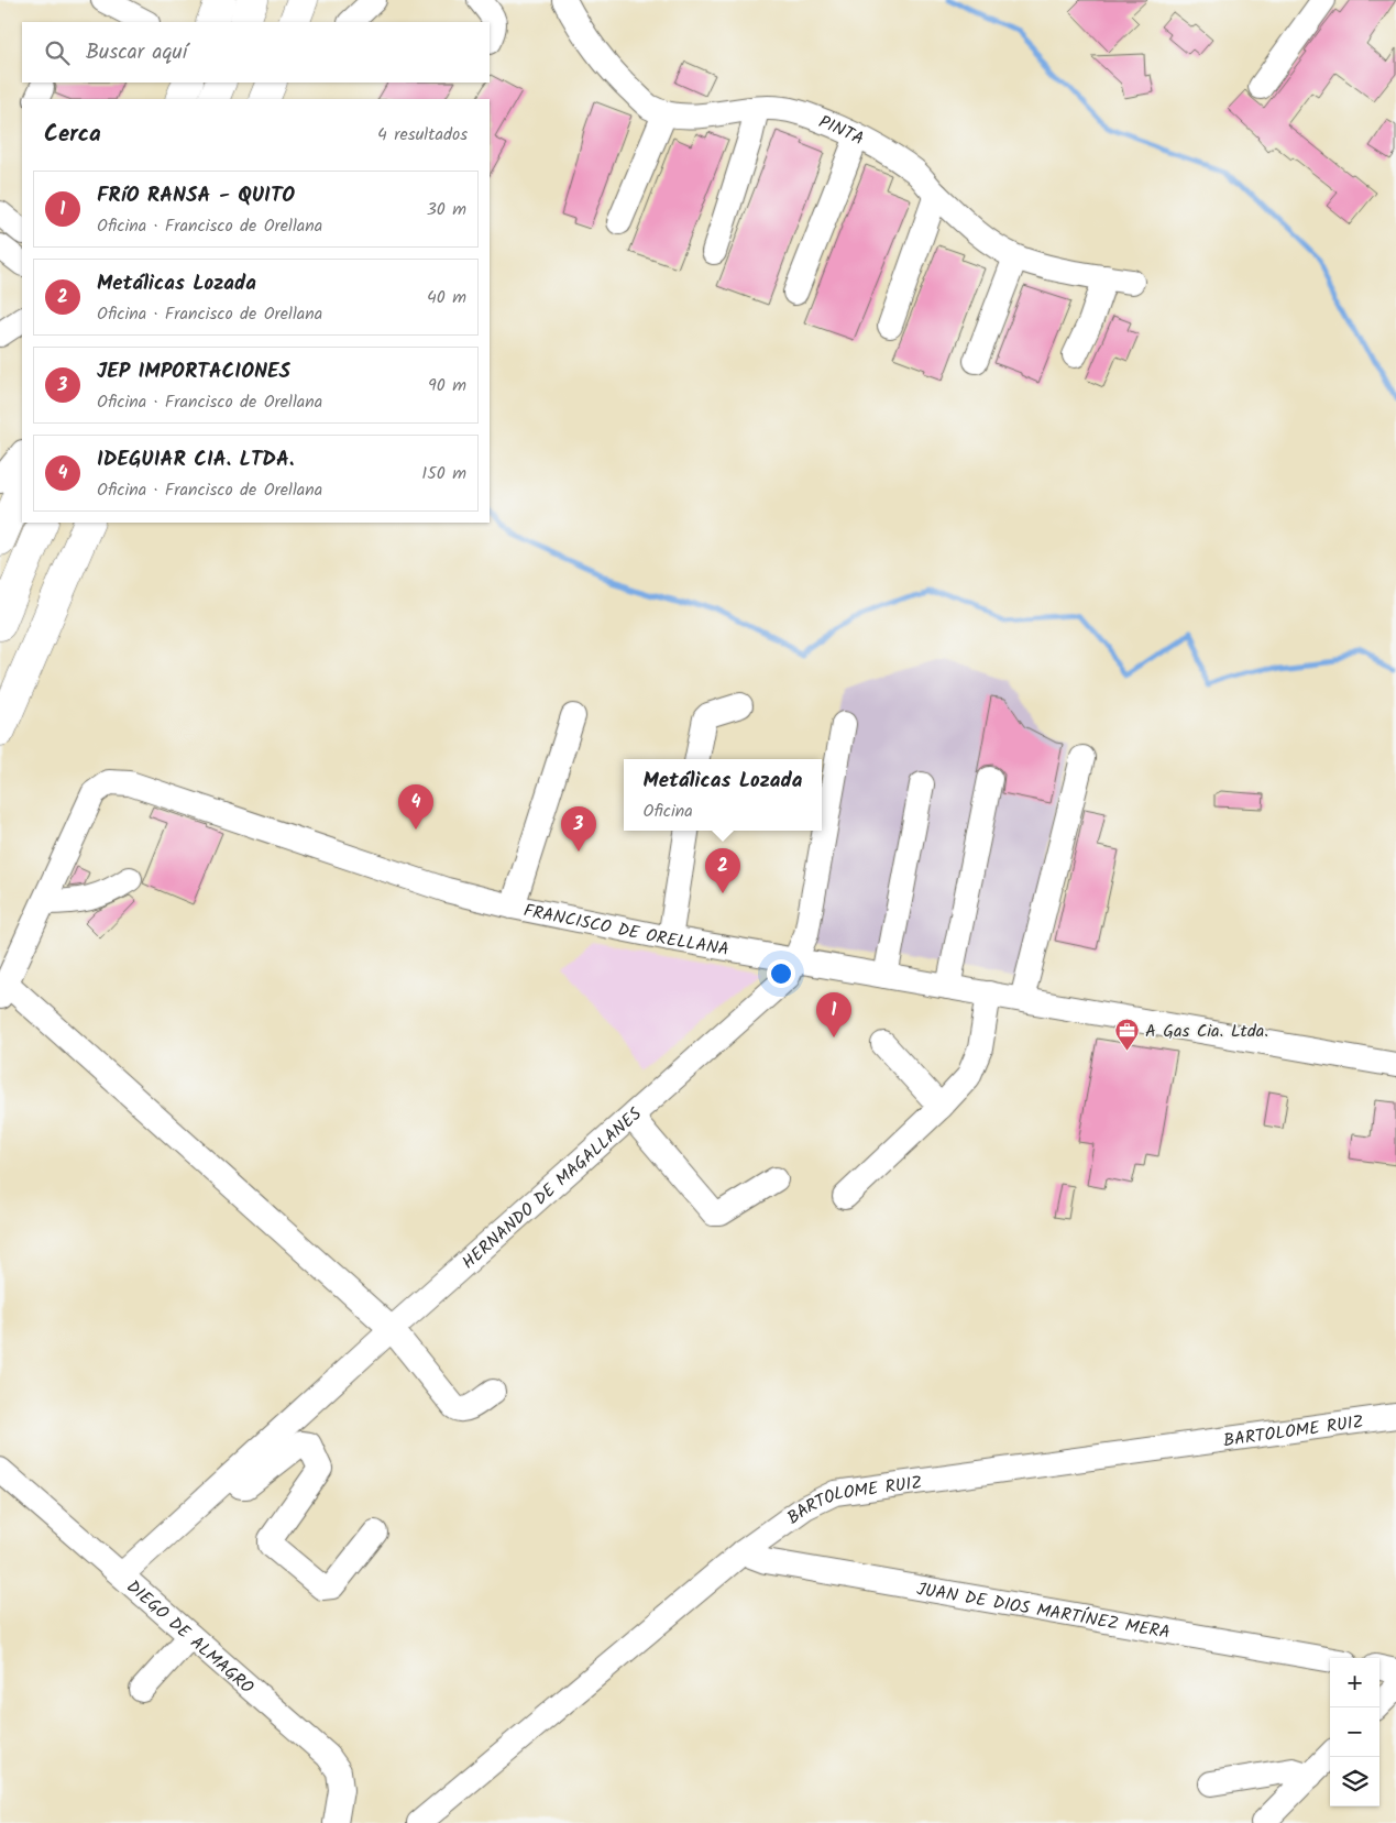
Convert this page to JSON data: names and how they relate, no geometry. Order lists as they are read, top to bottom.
{
  "streets": {
    "street": [
      "PINTA",
      "FRANCISCO DE ORELLANA",
      "HERNANDO DE MAGALLANES",
      "BARTOLOME RUIZ",
      "JUAN DE DIOS MARTÍNEZ MERA",
      "DIEGO DE ALMAGRO"
    ]
  },
  "crossings": [
    ["FRANCISCO DE ORELLANA", "HERNANDO DE MAGALLANES"],
    ["HERNANDO DE MAGALLANES", "DIEGO DE ALMAGRO"],
    ["BARTOLOME RUIZ", "JUAN DE DIOS MARTÍNEZ MERA"]
  ],
  "places": {
    "office": ["A Gas Cia. Ltda."]
  },
  "page": {
    "search": "Buscar aquí",
    "heading": ["Cerca", "4 resultados"],
    "list": [
      {
        "mark": "1",
        "name": "FRíO RANSA - QUITO",
        "note": "Oficina · Francisco de Orellana",
        "value": "30 m"
      },
      {
        "mark": "2",
        "name": "Metálicas Lozada",
        "note": "Oficina · Francisco de Orellana",
        "value": "40 m"
      },
      {
        "mark": "3",
        "name": "JEP IMPORTACIONES",
        "note": "Oficina · Francisco de Orellana",
        "value": "90 m"
      },
      {
        "mark": "4",
        "name": "IDEGUIAR CIA. LTDA.",
        "note": "Oficina · Francisco de Orellana",
        "value": "150 m"
      }
    ],
    "popup": ["Metálicas Lozada", "Oficina"],
    "pins": [
      "4",
      "3",
      "2",
      "1"
    ],
    "map_buttons": ["+", "−"]
  }
}
